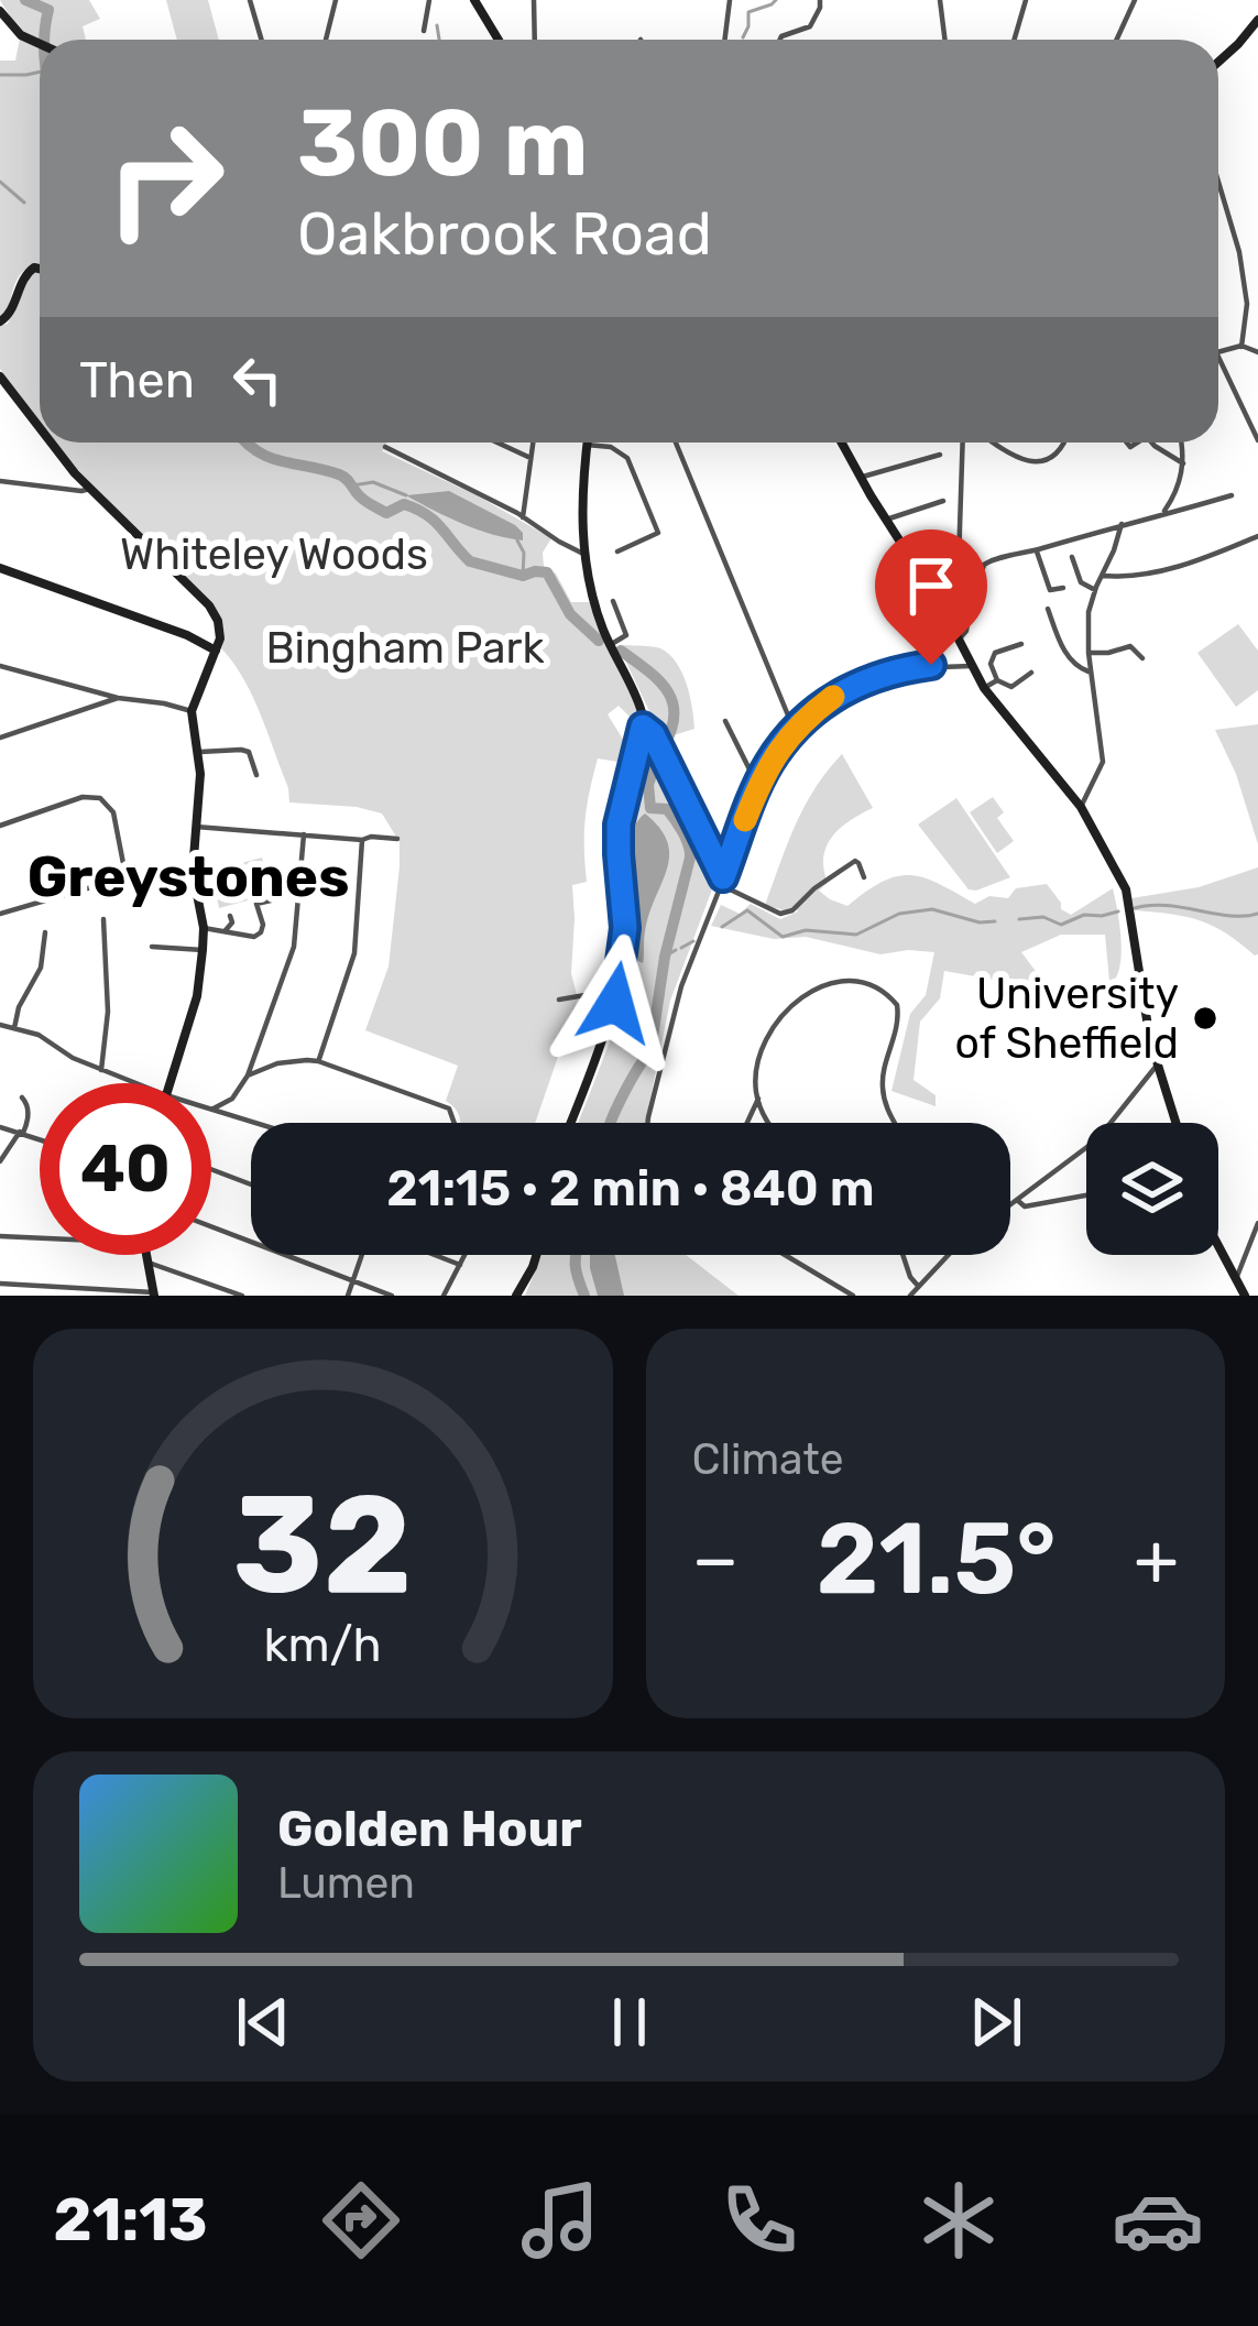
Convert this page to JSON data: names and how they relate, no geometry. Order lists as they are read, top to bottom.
{
  "districts": ["Greystones"],
  "parks": ["Whiteley Woods", "Bingham Park"],
  "places": ["University of Sheffield"],
  "page": {
    "turn": ["300 m", "Oakbrook Road"],
    "then": "Then",
    "limit": "40",
    "trip": "21:15 · 2 min · 840 m",
    "tile": "Climate",
    "heat": ["−", "21.5°", "+"],
    "song": ["Golden Hour", "Lumen"],
    "tabs": "21:13",
    "gauge": ["32", "km/h"]
  }
}
